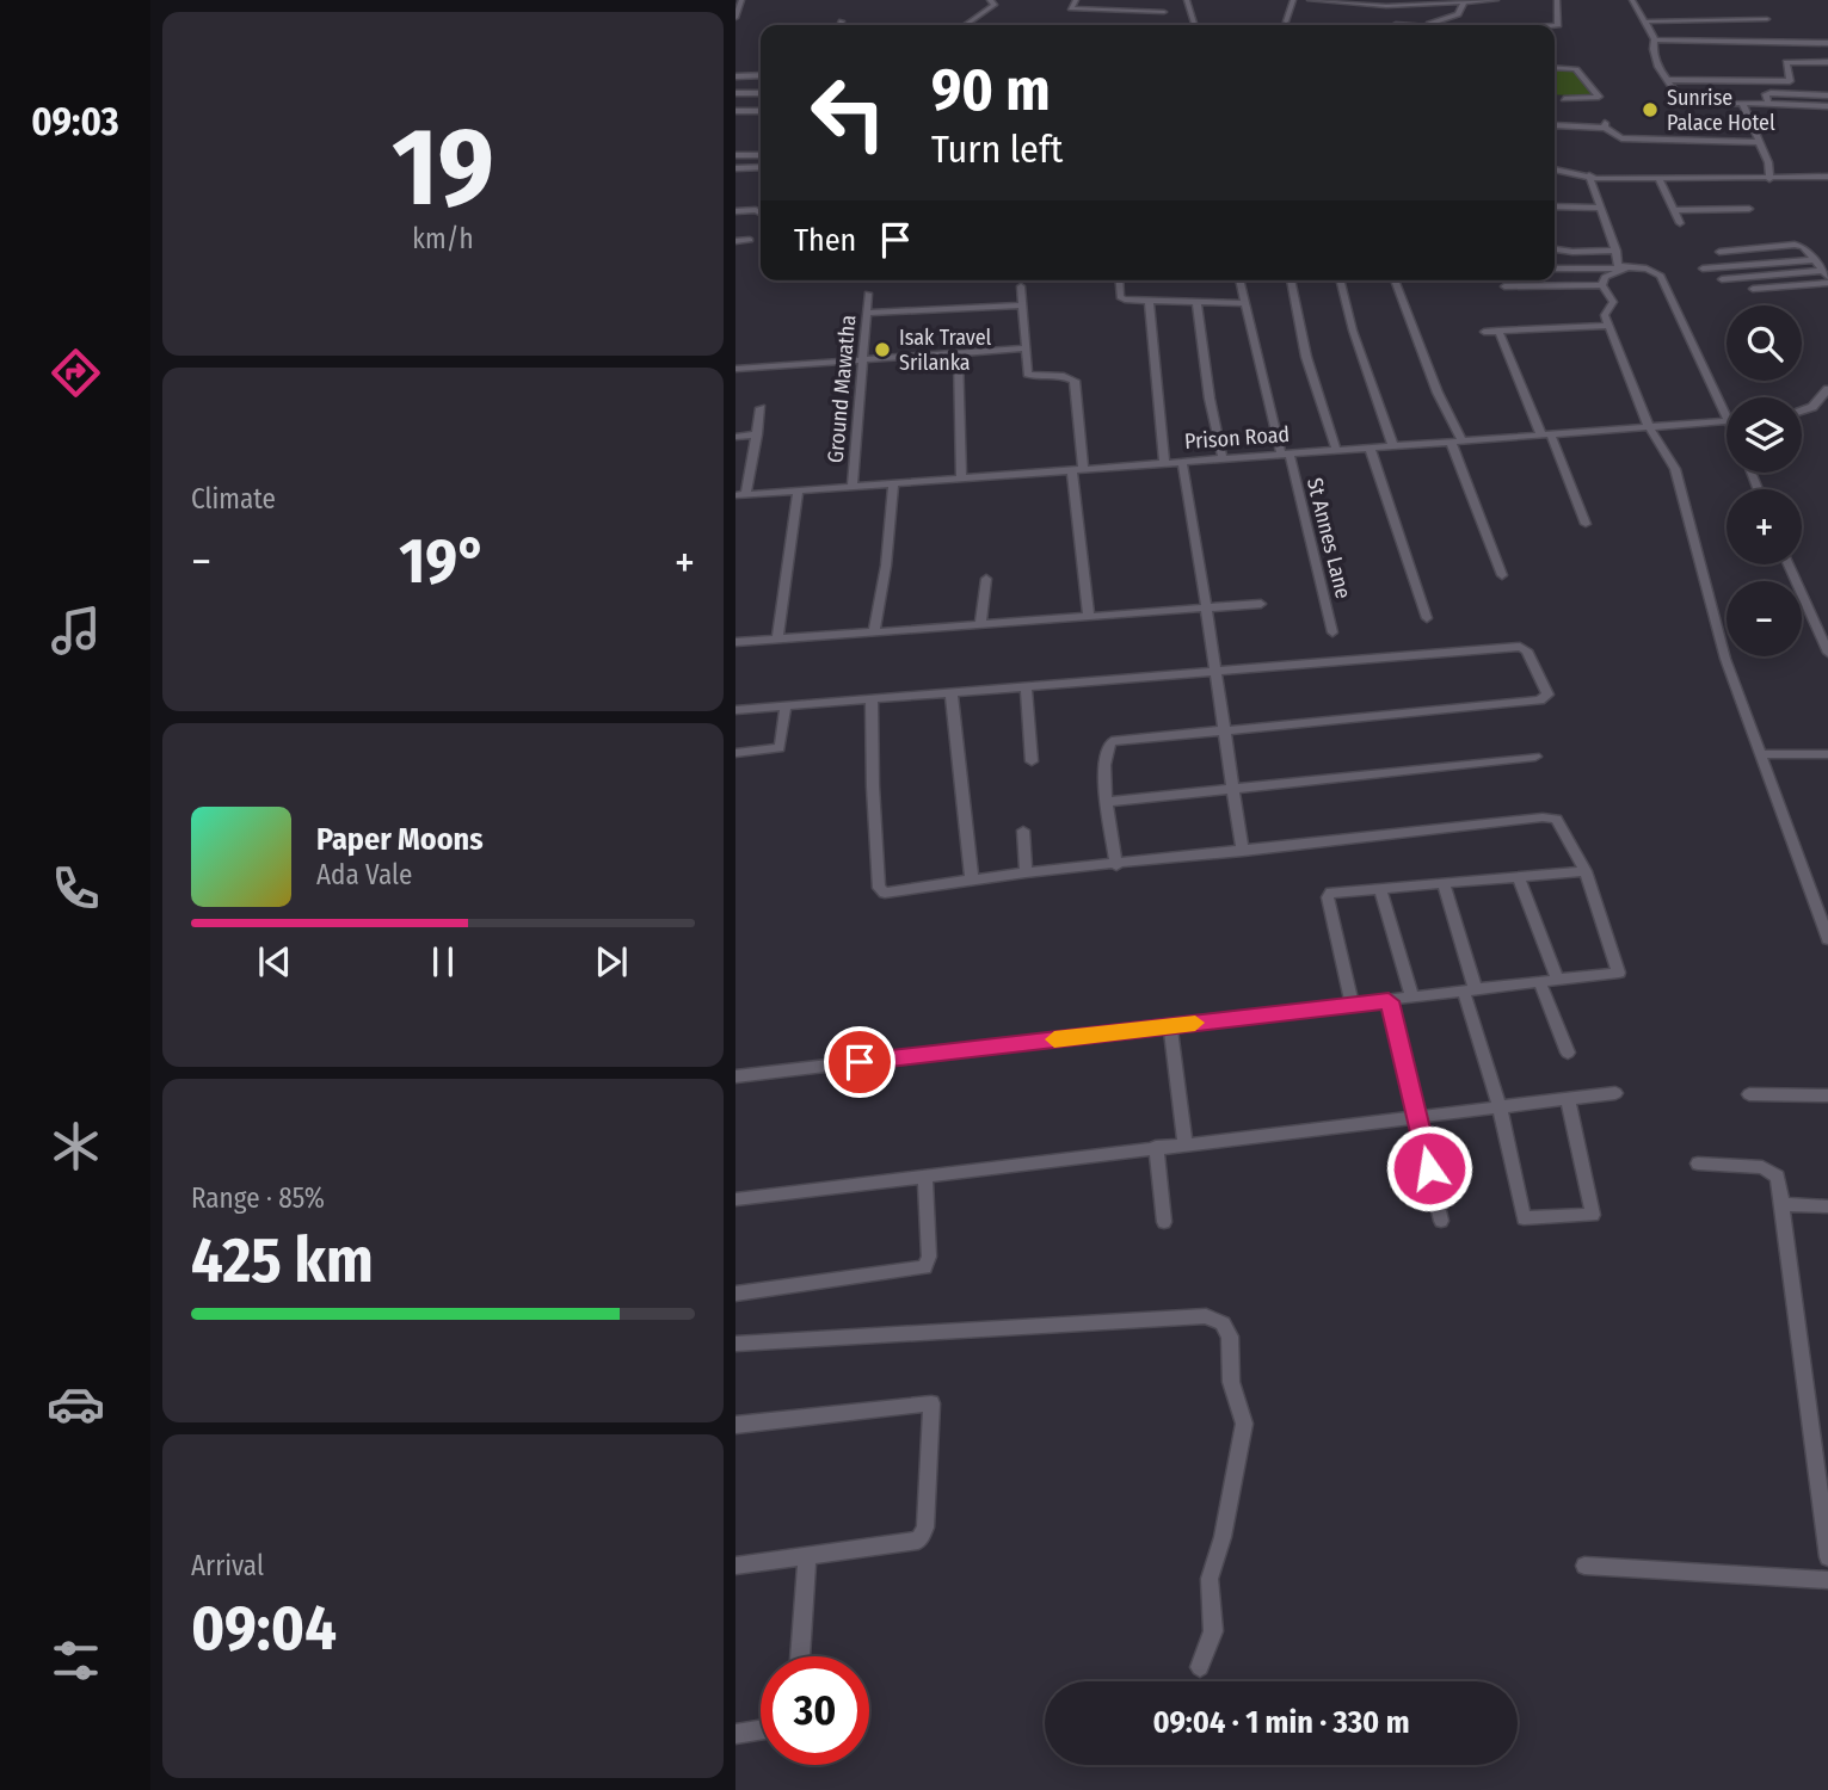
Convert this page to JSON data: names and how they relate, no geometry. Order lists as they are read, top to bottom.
{
  "streets": {
    "street": ["Ground Mawatha", "Prison Road", "St Annes Lane"]
  },
  "crossings": [
    ["Ground Mawatha", "Prison Road"],
    ["Prison Road", "St Annes Lane"]
  ],
  "places": ["Sunrise Palace Hotel", "Isak Travel Srilanka"],
  "page": {
    "tabs": "09:03",
    "tile": [
      ["19", "km/h"],
      "Climate",
      ["Range · 85%", "425 km"],
      ["Arrival", "09:04"]
    ],
    "turn": ["90 m", "Turn left"],
    "then": "Then",
    "map_buttons": ["+", "−"],
    "heat": ["−", "19°", "+"],
    "song": ["Paper Moons", "Ada Vale"],
    "limit": "30",
    "trip": "09:04 · 1 min · 330 m"
  }
}
